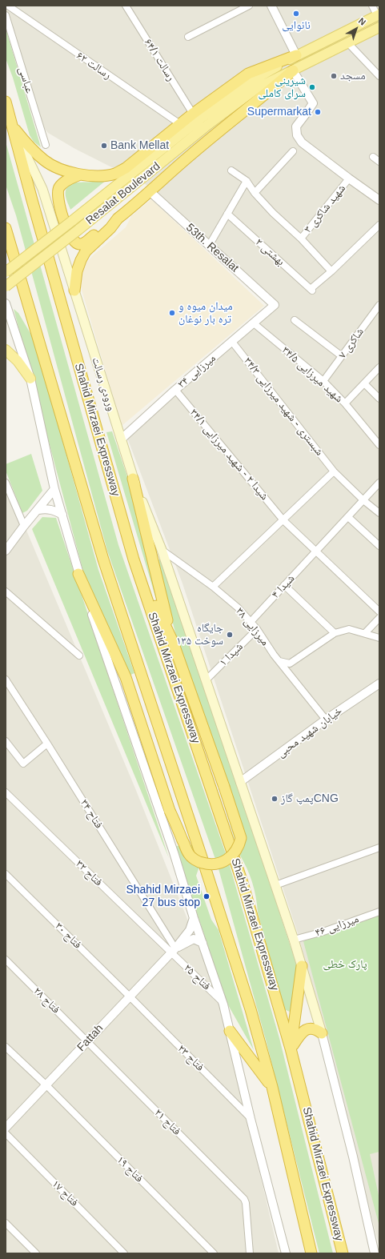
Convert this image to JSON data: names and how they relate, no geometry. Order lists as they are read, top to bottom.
{
  "streets": {
    "highway": ["Shahid Mirzaei Expressway"],
    "main road": ["Resalat Boulevard", "ورودی رسالت"],
    "street": [
      "رسالت ۶۴/۱",
      "رسالت ۶۲",
      "عباسی",
      "شهید شاکری ۳",
      "53th. Resalat",
      "بهشتی ۲",
      "شاکری ۷",
      "میرزایی ۳۴",
      "شهید میرزایی ۳۴/۵",
      "شبستری - شهید میرزایی ۳۴/۳",
      "شیدا ۲ - شهید میرزایی ۳۴/۱",
      "شیدا ۴",
      "میرزایی ۳۸",
      "شیدا ۱",
      "خیابان شهید محبی",
      "فتاح ۳۴",
      "فتاح ۳۲",
      "میرزایی ۴۶",
      "فتاح ۳۰",
      "فتاح ۲۵",
      "فتاح ۲۸",
      "Fattah",
      "فتاح ۲۳",
      "فتاح ۲۱",
      "فتاح ۱۹",
      "فتاح ۱۷"
    ]
  },
  "crossings": [
    ["53th. Resalat", "میرزایی ۳۴"],
    ["شاکری ۷", "شهید میرزایی ۳۴/۵"],
    ["میرزایی ۳۴", "شهید میرزایی ۳۴/۵"],
    ["میرزایی ۳۴", "ورودی رسالت"],
    ["میرزایی ۳۴", "شبستری - شهید میرزایی ۳۴/۳"],
    ["میرزایی ۳۴", "شیدا ۲ - شهید میرزایی ۳۴/۱"],
    ["ورودی رسالت", "Shahid Mirzaei Expressway"],
    ["ورودی رسالت", "میرزایی ۳۸"],
    ["ورودی رسالت", "شیدا ۱"],
    ["ورودی رسالت", "خیابان شهید محبی"],
    ["ورودی رسالت", "میرزایی ۴۶"],
    ["شبستری - شهید میرزایی ۳۴/۳", "شیدا ۴"],
    ["شیدا ۴", "میرزایی ۳۸"],
    ["میرزایی ۳۸", "شیدا ۱"],
    ["میرزایی ۳۸", "خیابان شهید محبی"],
    ["فتاح ۳۴", "فتاح ۳۲"],
    ["فتاح ۳۴", "فتاح ۲۵"],
    ["فتاح ۳۴", "Fattah"],
    ["فتاح ۳۲", "فتاح ۲۵"],
    ["فتاح ۳۲", "Fattah"],
    ["فتاح ۳۰", "Fattah"],
    ["فتاح ۳۰", "فتاح ۲۳"],
    ["فتاح ۲۵", "Fattah"],
    ["فتاح ۲۸", "Fattah"],
    ["فتاح ۲۸", "فتاح ۲۱"],
    ["Fattah", "فتاح ۲۳"],
    ["Fattah", "فتاح ۲۱"],
    ["Fattah", "فتاح ۱۹"]
  ],
  "parks": ["پارک خطی"],
  "places": [
    "نانوایی",
    "مسجد",
    "شیرینی سرای کاملی",
    "Supermarkat",
    "Bank Mellat",
    "میدان میوه و تره بار نوغان",
    "جایگاه سوخت ۱۳۵",
    "پمپ گازCNG",
    "Shahid Mirzaei 27 bus stop"
  ],
  "north": "top right"
}
